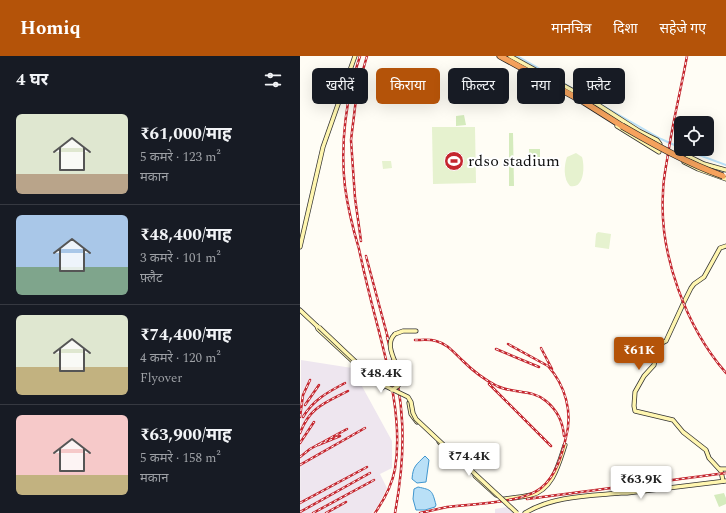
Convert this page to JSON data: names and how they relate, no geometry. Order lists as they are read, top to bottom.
{
  "places": {
    "sports": ["rdso stadium"]
  },
  "page": {
    "header": "Homiq",
    "nav": ["मानचित्र", "दिशा", "सहेजे गए"],
    "heading": "4 घर",
    "chip": [
      "खरीदें",
      "किराया",
      "फ़िल्टर",
      "नया",
      "फ़्लैट"
    ],
    "list": [
      {
        "name": "₹61,000/माह",
        "note": "5 कमरे · 123 m² · मकान"
      },
      {
        "name": "₹48,400/माह",
        "note": "3 कमरे · 101 m² · फ़्लैट"
      },
      {
        "name": "₹74,400/माह",
        "note": "4 कमरे · 120 m² · Flyover"
      },
      {
        "name": "₹63,900/माह",
        "note": "5 कमरे · 158 m² · मकान"
      }
    ],
    "price": [
      "₹61K",
      "₹48.4K",
      "₹74.4K",
      "₹63.9K"
    ]
  }
}
